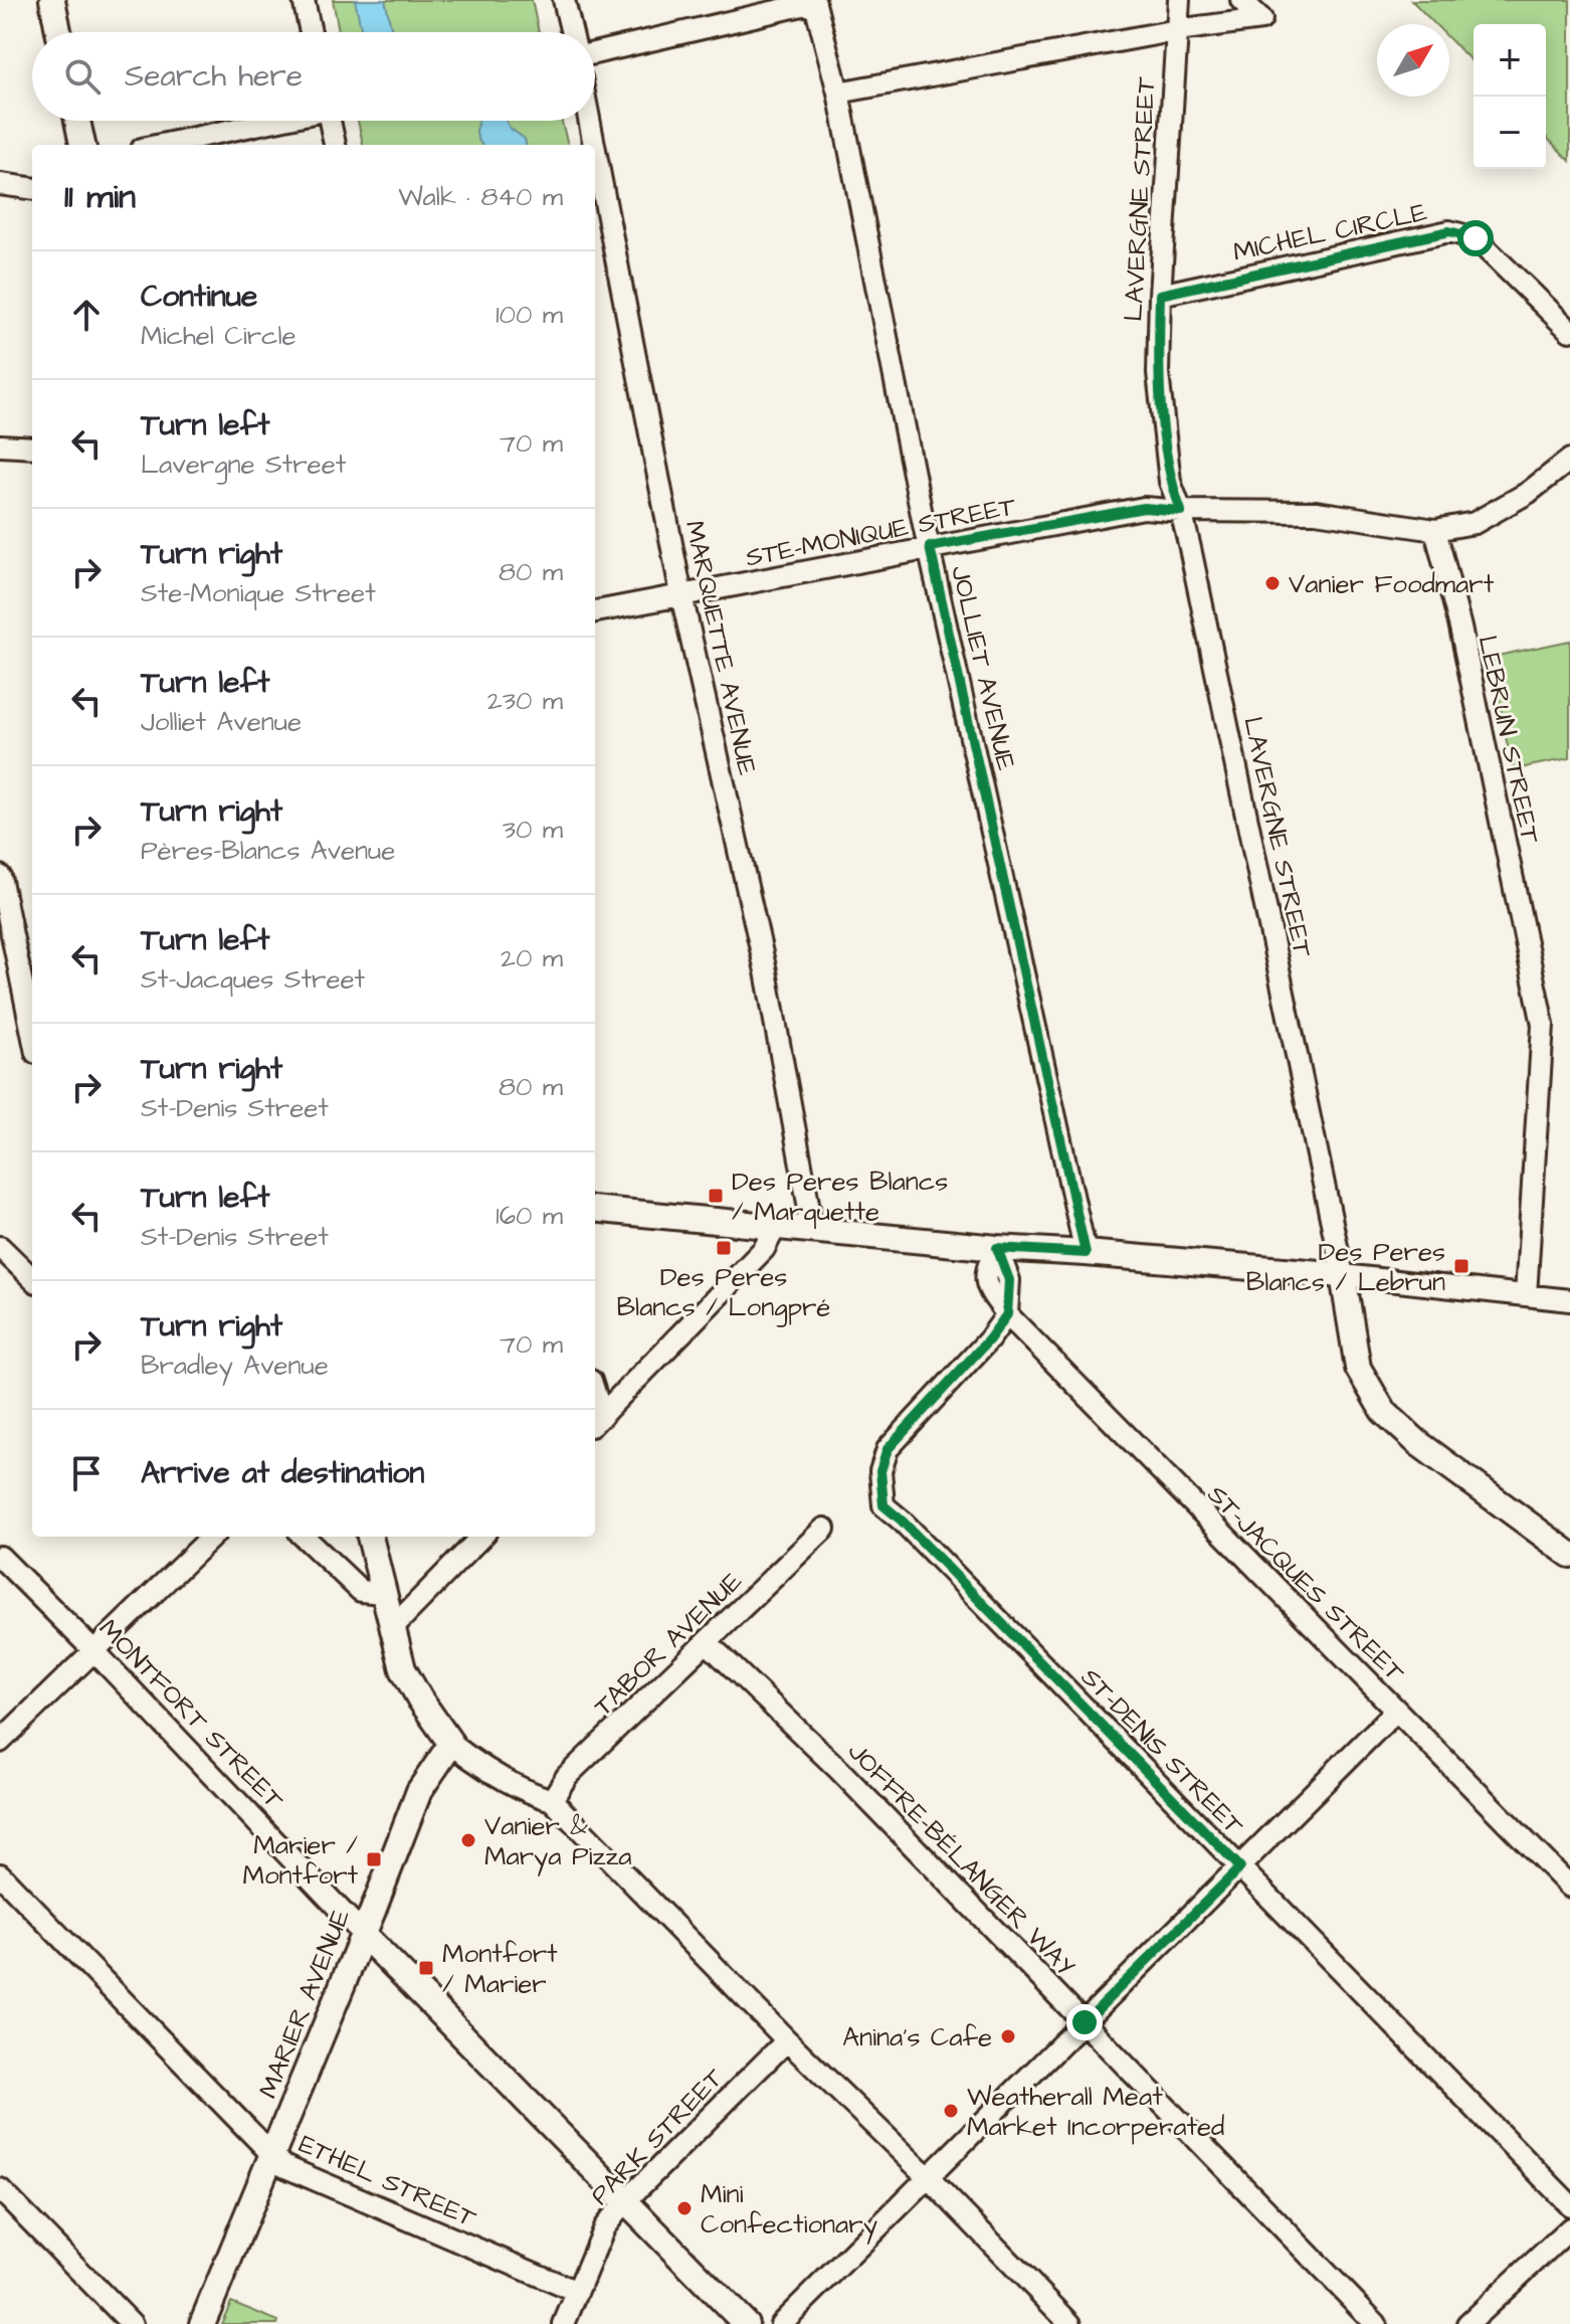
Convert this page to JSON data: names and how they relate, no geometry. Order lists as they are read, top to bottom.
{
  "streets": {
    "street": [
      "LAVERGNE STREET",
      "MICHEL CIRCLE",
      "STE-MONIQUE STREET",
      "MARQUETTE AVENUE",
      "JOLLIET AVENUE",
      "LEBRUN STREET",
      "ST-JACQUES STREET",
      "TABOR AVENUE",
      "MONTFORT STREET",
      "ST-DENIS STREET",
      "JOFFRE-BÉLANGER WAY",
      "MARIER AVENUE",
      "PARK STREET",
      "ETHEL STREET"
    ]
  },
  "crossings": [
    ["LAVERGNE STREET", "MICHEL CIRCLE"],
    ["LAVERGNE STREET", "STE-MONIQUE STREET"],
    ["STE-MONIQUE STREET", "MARQUETTE AVENUE"],
    ["STE-MONIQUE STREET", "JOLLIET AVENUE"],
    ["ST-JACQUES STREET", "ST-DENIS STREET"],
    ["TABOR AVENUE", "JOFFRE-BÉLANGER WAY"],
    ["MONTFORT STREET", "MARIER AVENUE"],
    ["MONTFORT STREET", "PARK STREET"],
    ["MARIER AVENUE", "ETHEL STREET"],
    ["PARK STREET", "ETHEL STREET"]
  ],
  "places": {
    "other": [
      "Vanier Foodmart",
      "Vanier & Marya Pizza",
      "Anina's Cafe",
      "Weatherall Meat Market Incorperated",
      "Mini Confectionary"
    ],
    "transit": [
      "Des Peres Blancs / Marquette",
      "Des Peres Blancs / Longpré",
      "Des Peres Blancs / Lebrun",
      "Marier / Montfort",
      "Montfort / Marier"
    ]
  },
  "north": "top right",
  "page": {
    "map_buttons": ["+", "−"],
    "search": "Search here",
    "heading": ["11 min", "Walk · 840 m"],
    "list": [
      ["Continue", "Michel Circle", "100 m"],
      ["Turn left", "Lavergne Street", "70 m"],
      ["Turn right", "Ste-Monique Street", "80 m"],
      ["Turn left", "Jolliet Avenue", "230 m"],
      ["Turn right", "Pères-Blancs Avenue", "30 m"],
      ["Turn left", "St-Jacques Street", "20 m"],
      ["Turn right", "St-Denis Street", "80 m"],
      ["Turn left", "St-Denis Street", "160 m"],
      ["Turn right", "Bradley Avenue", "70 m"],
      "Arrive at destination"
    ]
  }
}
